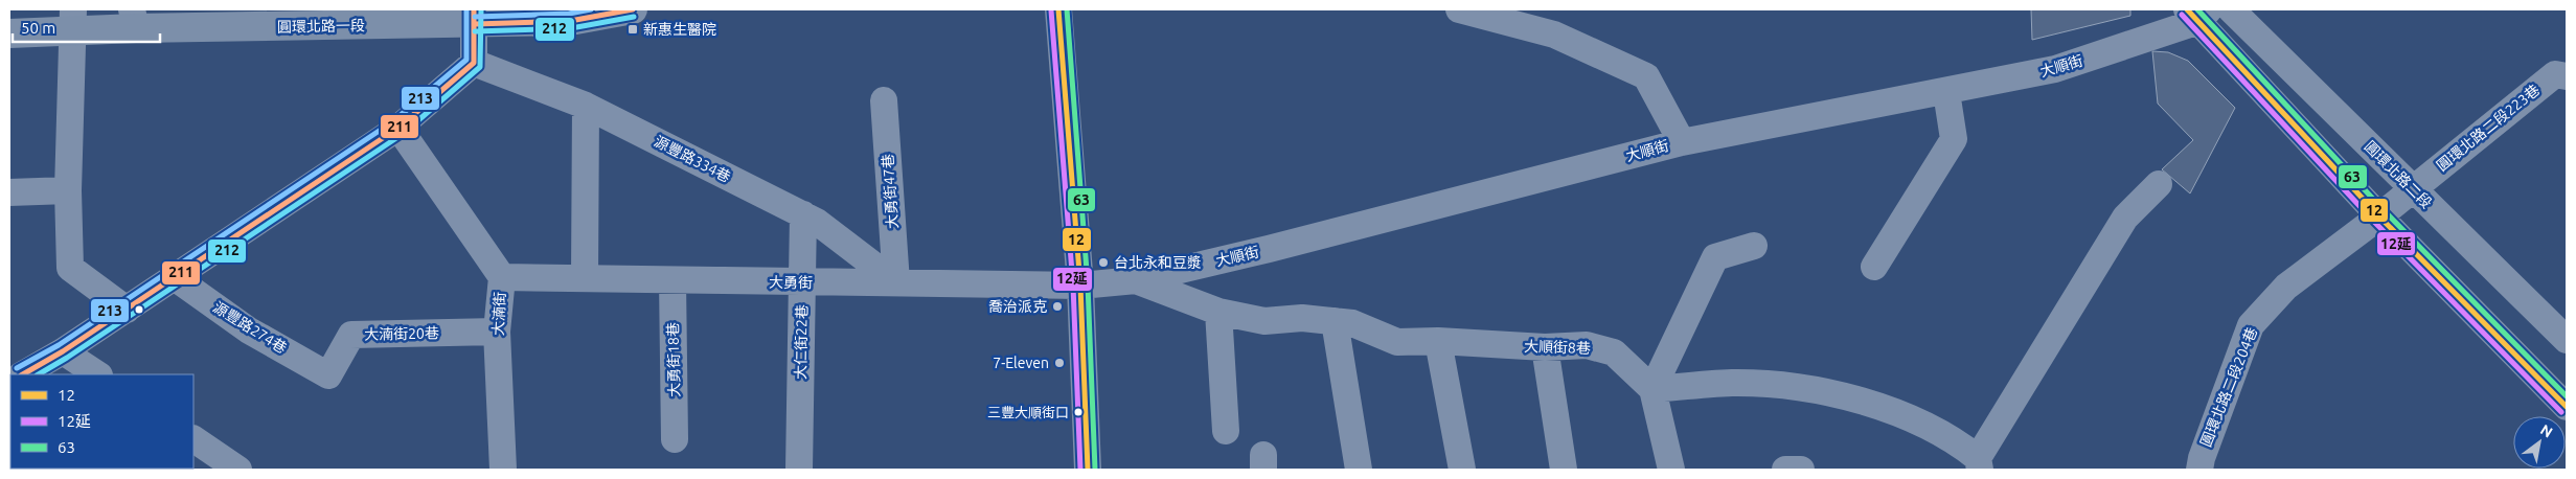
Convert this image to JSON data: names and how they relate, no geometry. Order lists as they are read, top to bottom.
{
  "streets": {
    "main road": ["圓環北路一段"],
    "street": [
      "大順街",
      "圓環北路二段223巷",
      "源豐路334巷",
      "圓環北路二段",
      "大勇街47巷",
      "大勇街",
      "大湳街",
      "源豐路274巷",
      "大湳街20巷",
      "大仁街22巷",
      "大順街8巷",
      "大勇街18巷",
      "圓環北路二段204巷"
    ]
  },
  "crossings": [
    ["大順街", "大勇街"],
    ["大順街", "大順街8巷"],
    ["圓環北路二段223巷", "圓環北路二段"],
    ["圓環北路二段223巷", "圓環北路二段204巷"],
    ["源豐路334巷", "大勇街47巷"],
    ["源豐路334巷", "大勇街"],
    ["源豐路334巷", "大仁街22巷"],
    ["圓環北路二段", "圓環北路二段204巷"],
    ["大勇街47巷", "大勇街"],
    ["大勇街", "大湳街"],
    ["大勇街", "大仁街22巷"],
    ["大勇街", "大勇街18巷"],
    ["大湳街", "大湳街20巷"],
    ["源豐路274巷", "大湳街20巷"]
  ],
  "places": {
    "transit": ["新惠生醫院"],
    "other": [
      "台北永和豆漿",
      "喬治派克",
      "7-Eleven",
      "三豐大順街口"
    ]
  },
  "lines": [
    "transit line 12",
    "transit line 63",
    "transit line 211",
    "transit line 212",
    "transit line 213",
    "transit line 12延"
  ],
  "legend": ["12", "12延", "63"],
  "scale_bar": "50 m",
  "north": "top right"
}
